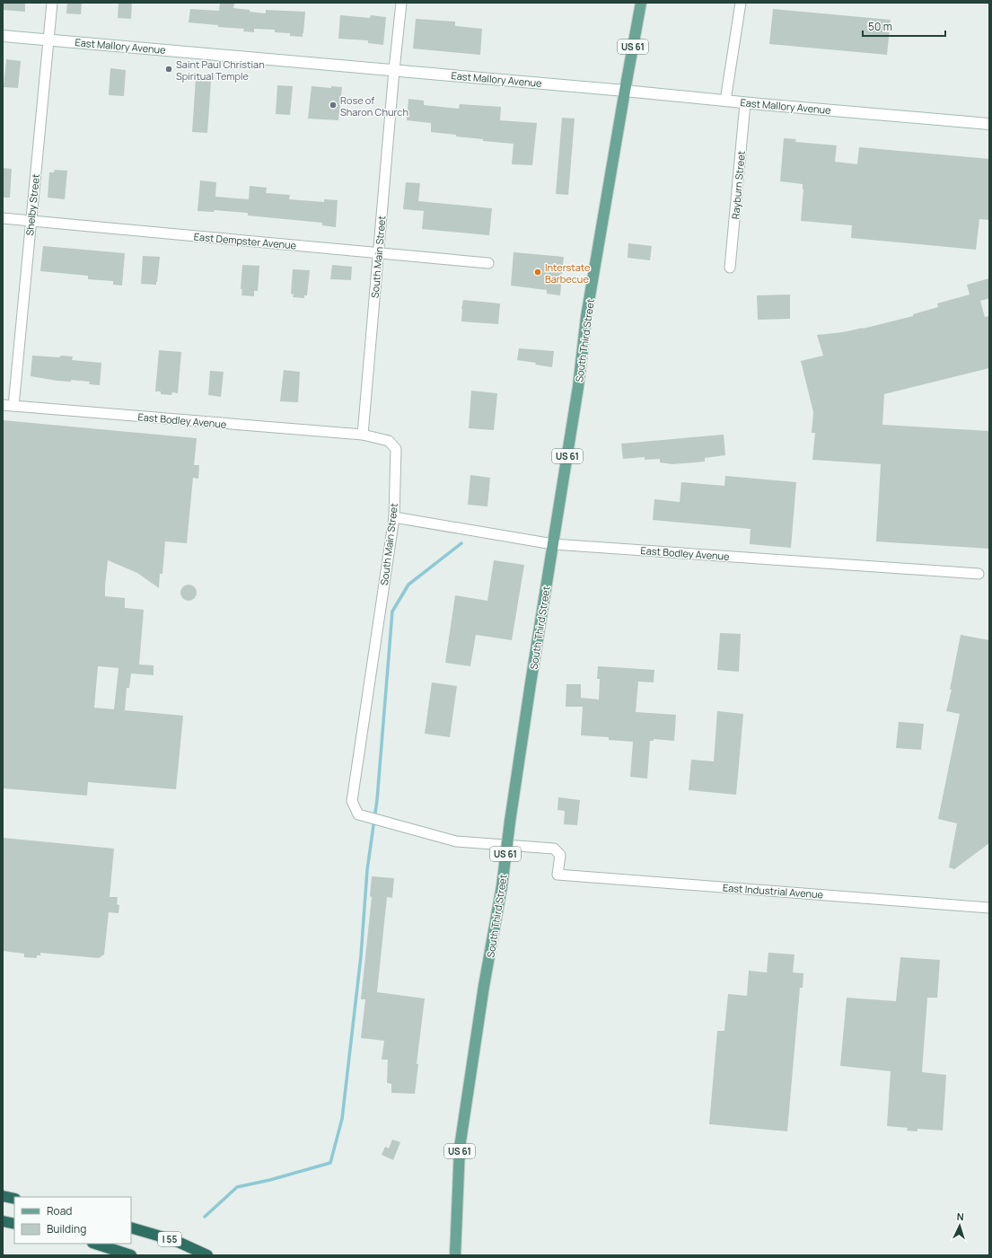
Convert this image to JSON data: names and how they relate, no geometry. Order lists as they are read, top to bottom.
{
  "streets": {
    "highway": ["I 55"],
    "main road": ["East Mallory Avenue", "US 61", "South Third Street"],
    "street": [
      "Rayburn Street",
      "Shelby Street",
      "East Dempster Avenue",
      "South Main Street",
      "East Bodley Avenue",
      "East Industrial Avenue"
    ]
  },
  "crossings": [
    ["East Mallory Avenue", "Rayburn Street"],
    ["East Mallory Avenue", "Shelby Street"],
    ["East Mallory Avenue", "South Main Street"],
    ["East Mallory Avenue", "South Third Street"],
    ["Shelby Street", "East Dempster Avenue"],
    ["Shelby Street", "East Bodley Avenue"],
    ["East Dempster Avenue", "South Main Street"],
    ["South Main Street", "East Bodley Avenue"],
    ["South Main Street", "East Industrial Avenue"],
    ["South Third Street", "East Bodley Avenue"]
  ],
  "places": ["Saint Paul Christian Spiritual Temple", "Rose of Sharon Church", "Interstate Barbecue"],
  "legend": ["Road", "Building"],
  "scale_bar": "50 m",
  "north": "top"
}
